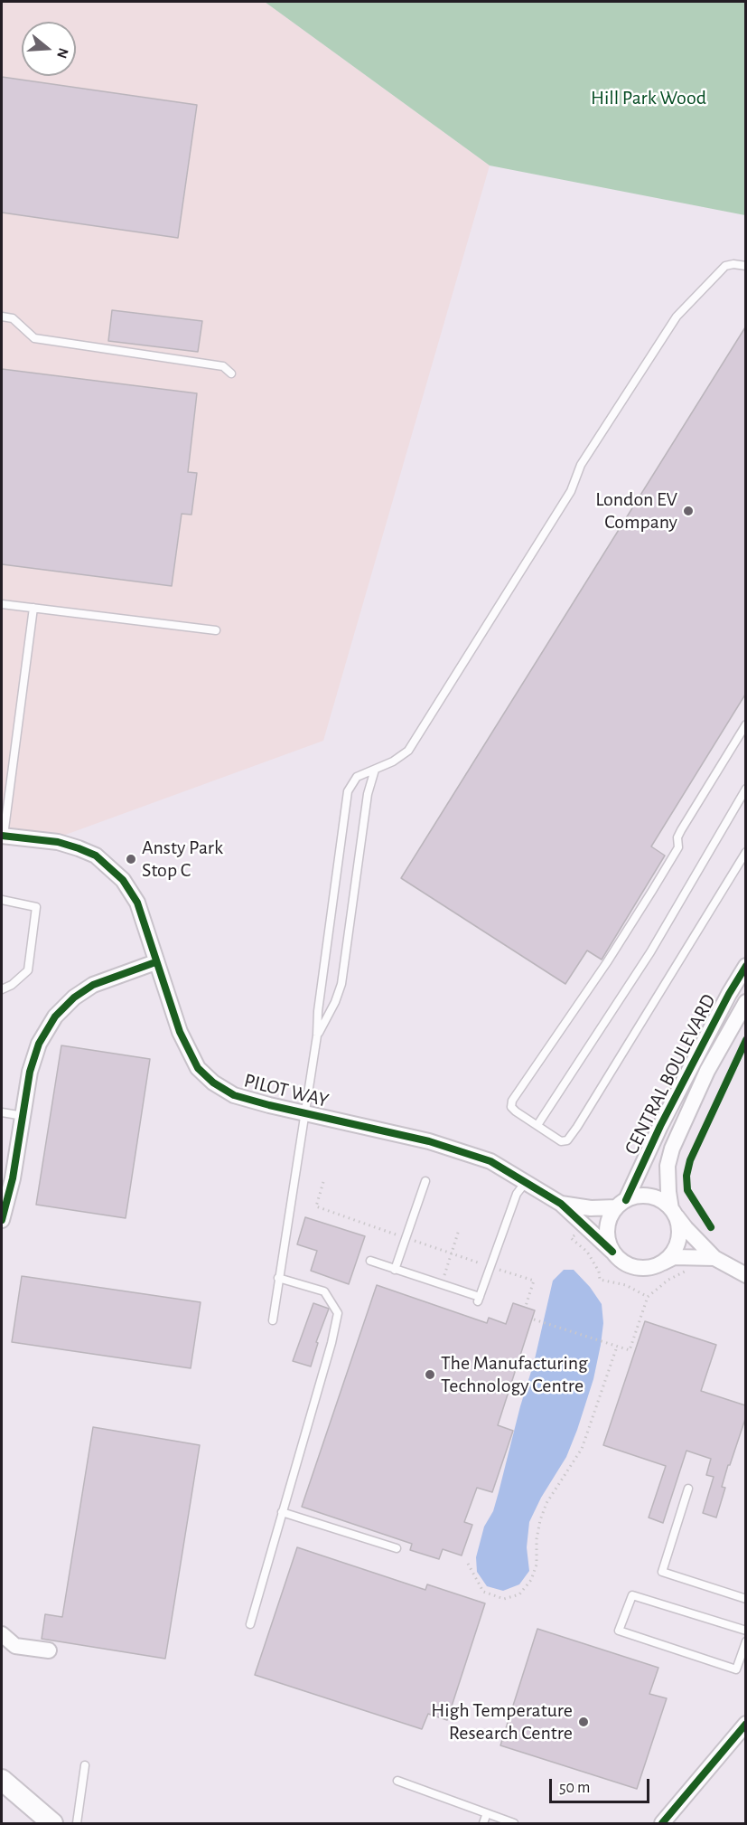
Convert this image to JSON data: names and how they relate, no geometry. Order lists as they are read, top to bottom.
{
  "streets": {
    "street": ["CENTRAL BOULEVARD", "PILOT WAY"]
  },
  "crossings": [
    ["CENTRAL BOULEVARD", "PILOT WAY"]
  ],
  "parks": ["Hill Park Wood"],
  "places": [
    "London EV Company",
    "Ansty Park Stop C",
    "The Manufacturing Technology Centre",
    "High Temperature Research Centre"
  ],
  "scale_bar": "50 m",
  "north": "right"
}
